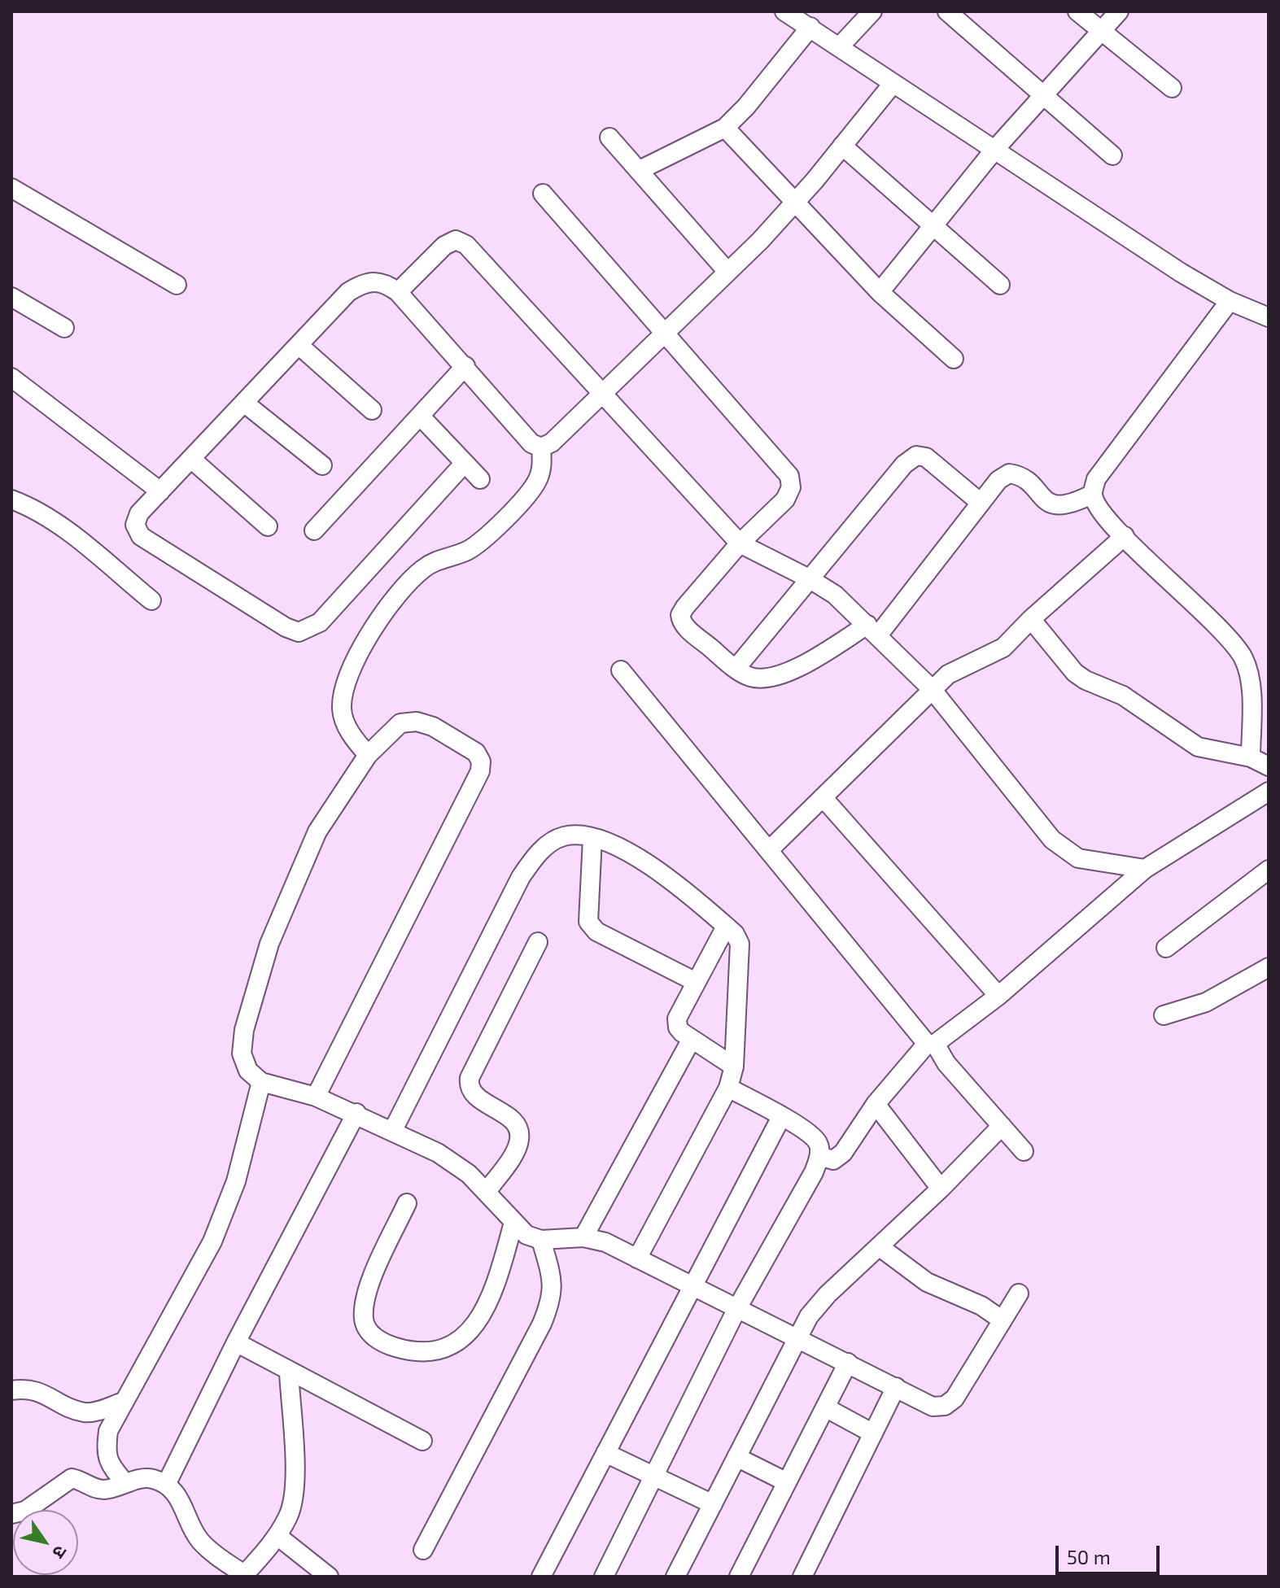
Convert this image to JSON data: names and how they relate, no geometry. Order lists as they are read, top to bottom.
{
  "scale_bar": "50 m",
  "north": "bottom right"
}
